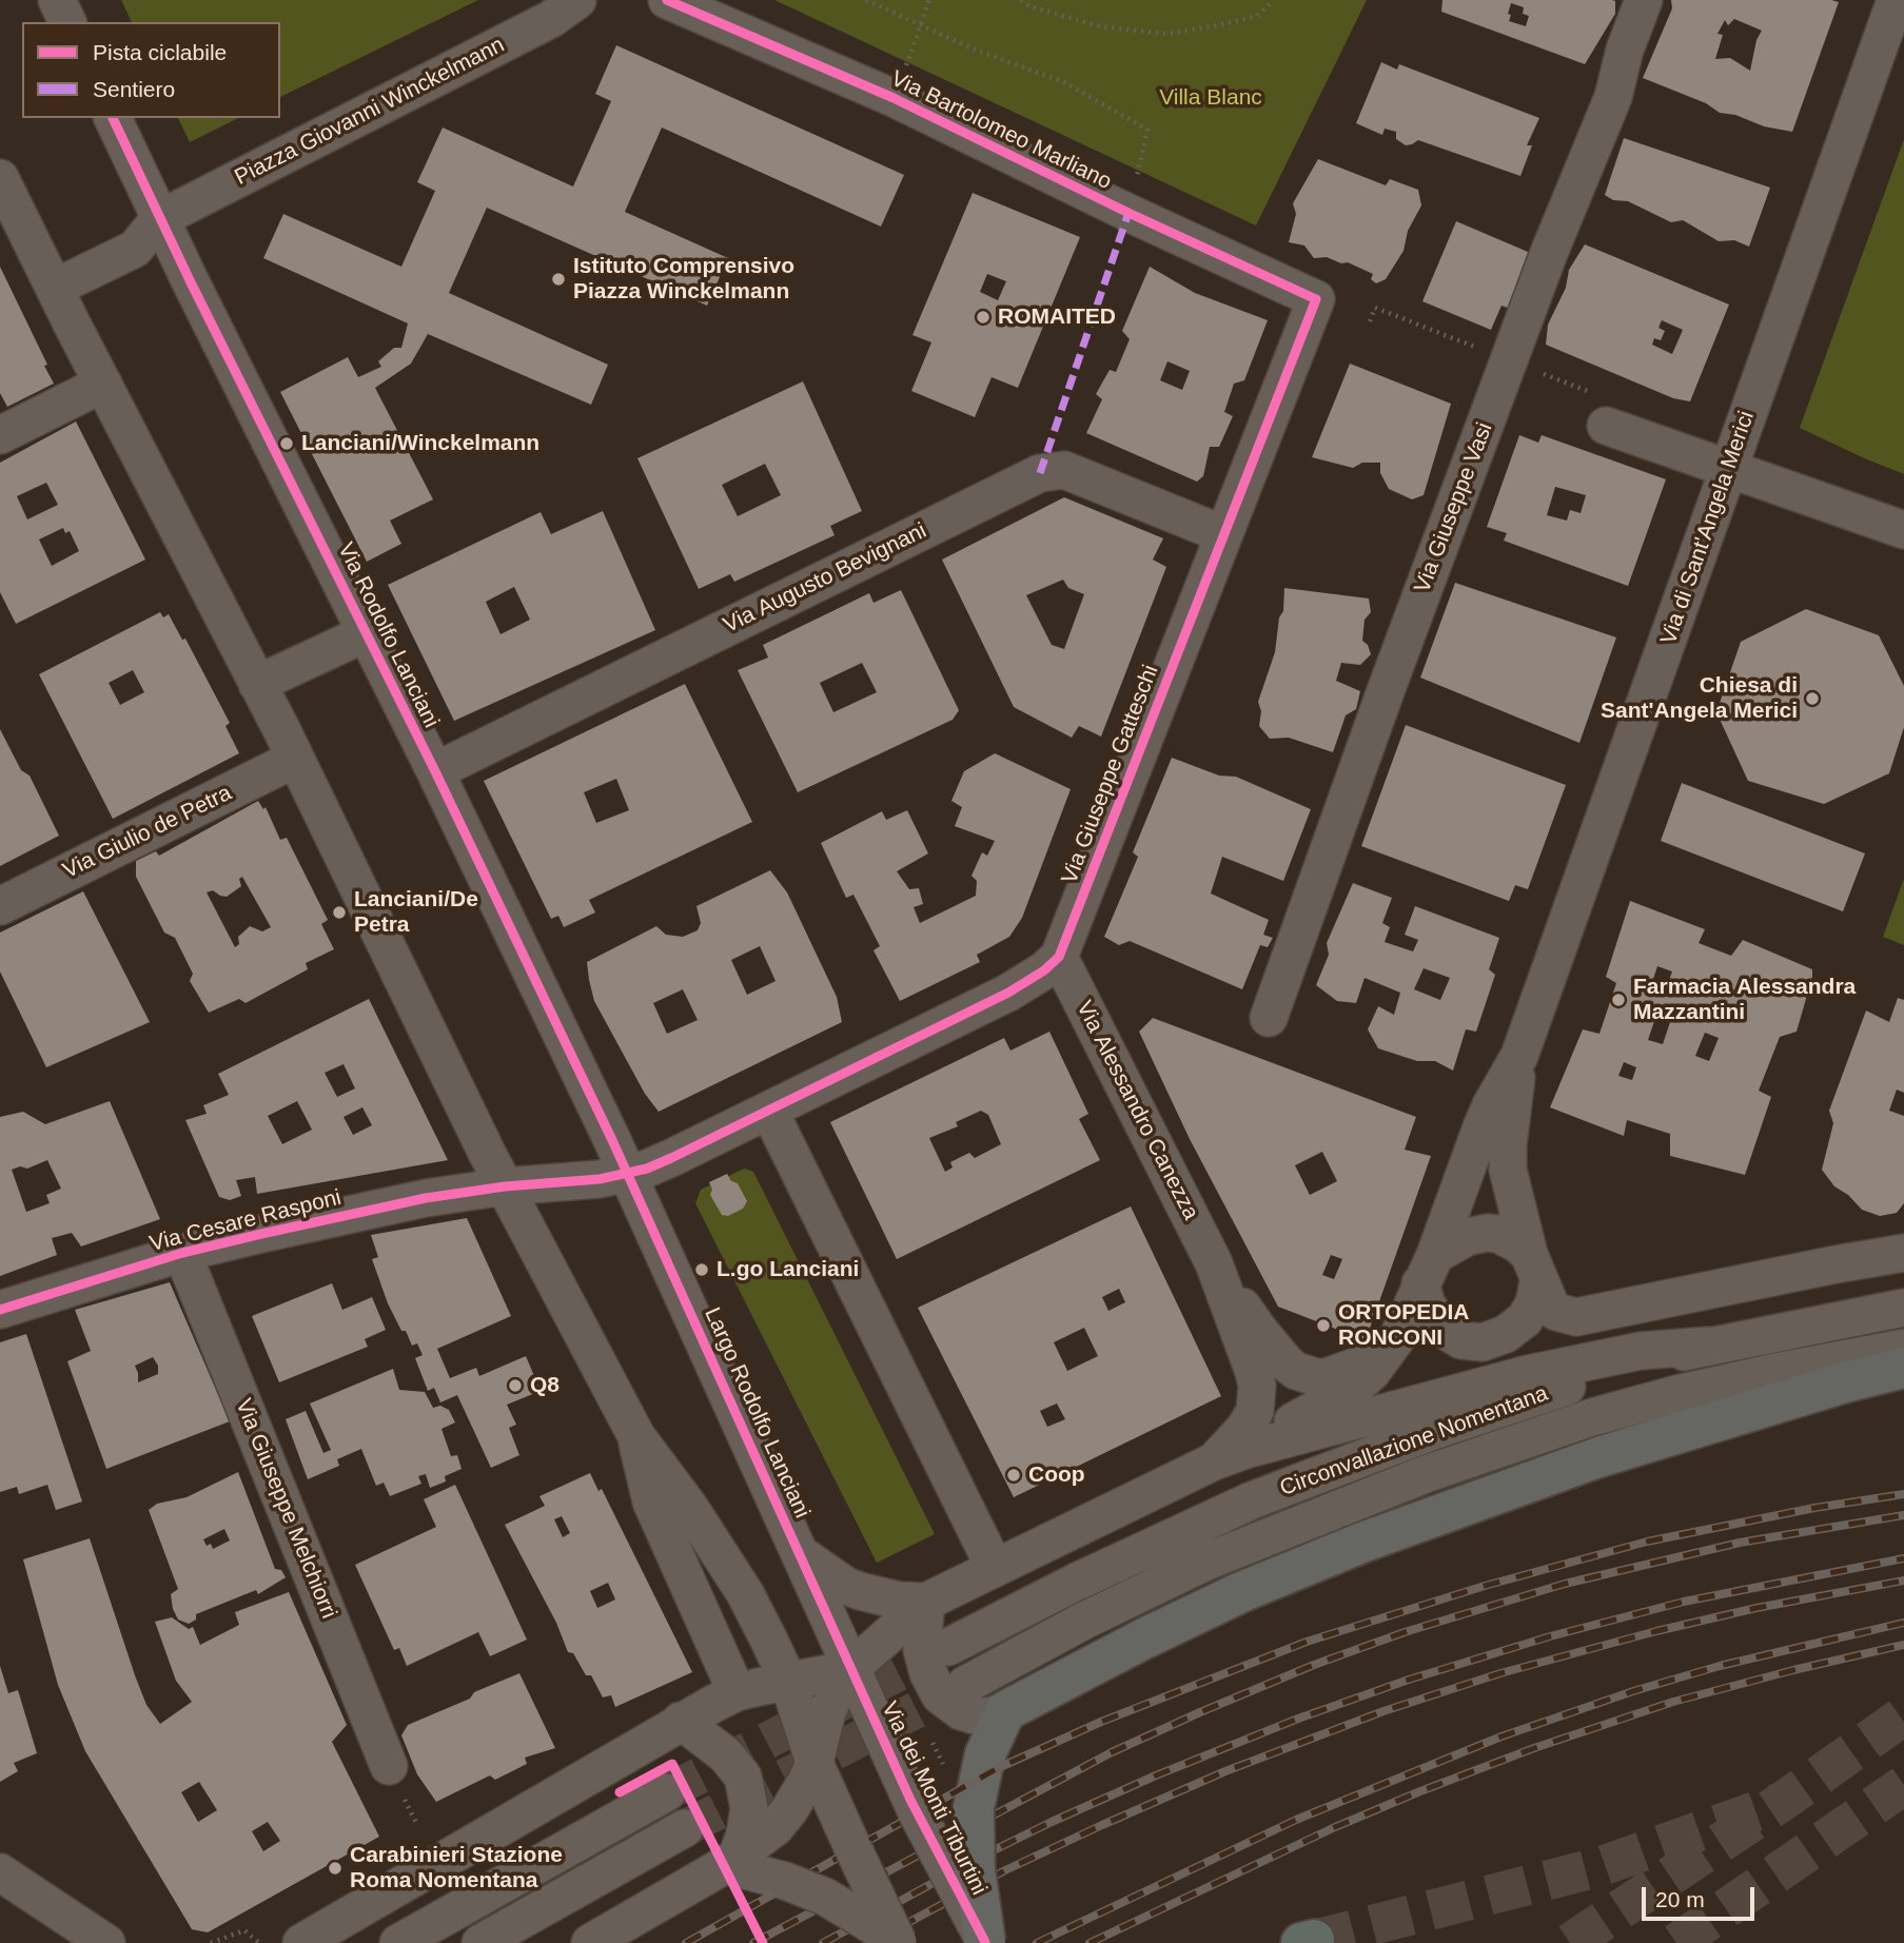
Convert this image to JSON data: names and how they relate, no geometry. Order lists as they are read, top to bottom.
{
  "streets": {
    "street": [
      "Piazza Giovanni Winckelmann",
      "Via Bartolomeo Marliano",
      "Via Giuseppe Vasi",
      "Via di Sant'Angela Merici",
      "Via Augusto Bevignani",
      "Via Rodolfo Lanciani",
      "Via Giuseppe Gatteschi",
      "Via Giulio de Petra",
      "Via Alessandro Canezza",
      "Via Cesare Rasponi",
      "Largo Rodolfo Lanciani",
      "Circonvallazione Nomentana",
      "Via Giuseppe Melchiorri",
      "Via dei Monti Tiburtini"
    ]
  },
  "crossings": [
    ["Piazza Giovanni Winckelmann", "Via Rodolfo Lanciani"],
    ["Via Bartolomeo Marliano", "Via Giuseppe Gatteschi"],
    ["Via Augusto Bevignani", "Via Rodolfo Lanciani"],
    ["Via Augusto Bevignani", "Via Giuseppe Gatteschi"],
    ["Via Rodolfo Lanciani", "Largo Rodolfo Lanciani"],
    ["Via Giuseppe Gatteschi", "Via Alessandro Canezza"],
    ["Via Cesare Rasponi", "Via Giuseppe Melchiorri"],
    ["Largo Rodolfo Lanciani", "Via dei Monti Tiburtini"]
  ],
  "parks": ["Villa Blanc"],
  "places": [
    "Istituto Comprensivo Piazza Winckelmann",
    "ROMAITED",
    "Lanciani/Winckelmann",
    "Chiesa di Sant'Angela Merici",
    "Lanciani/De Petra",
    "Farmacia Alessandra Mazzantini",
    "L.go Lanciani",
    "ORTOPEDIA RONCONI",
    "Q8",
    "Coop",
    "Carabinieri Stazione Roma Nomentana"
  ],
  "legend": ["Pista ciclabile", "Sentiero"],
  "scale_bar": "20 m"
}
